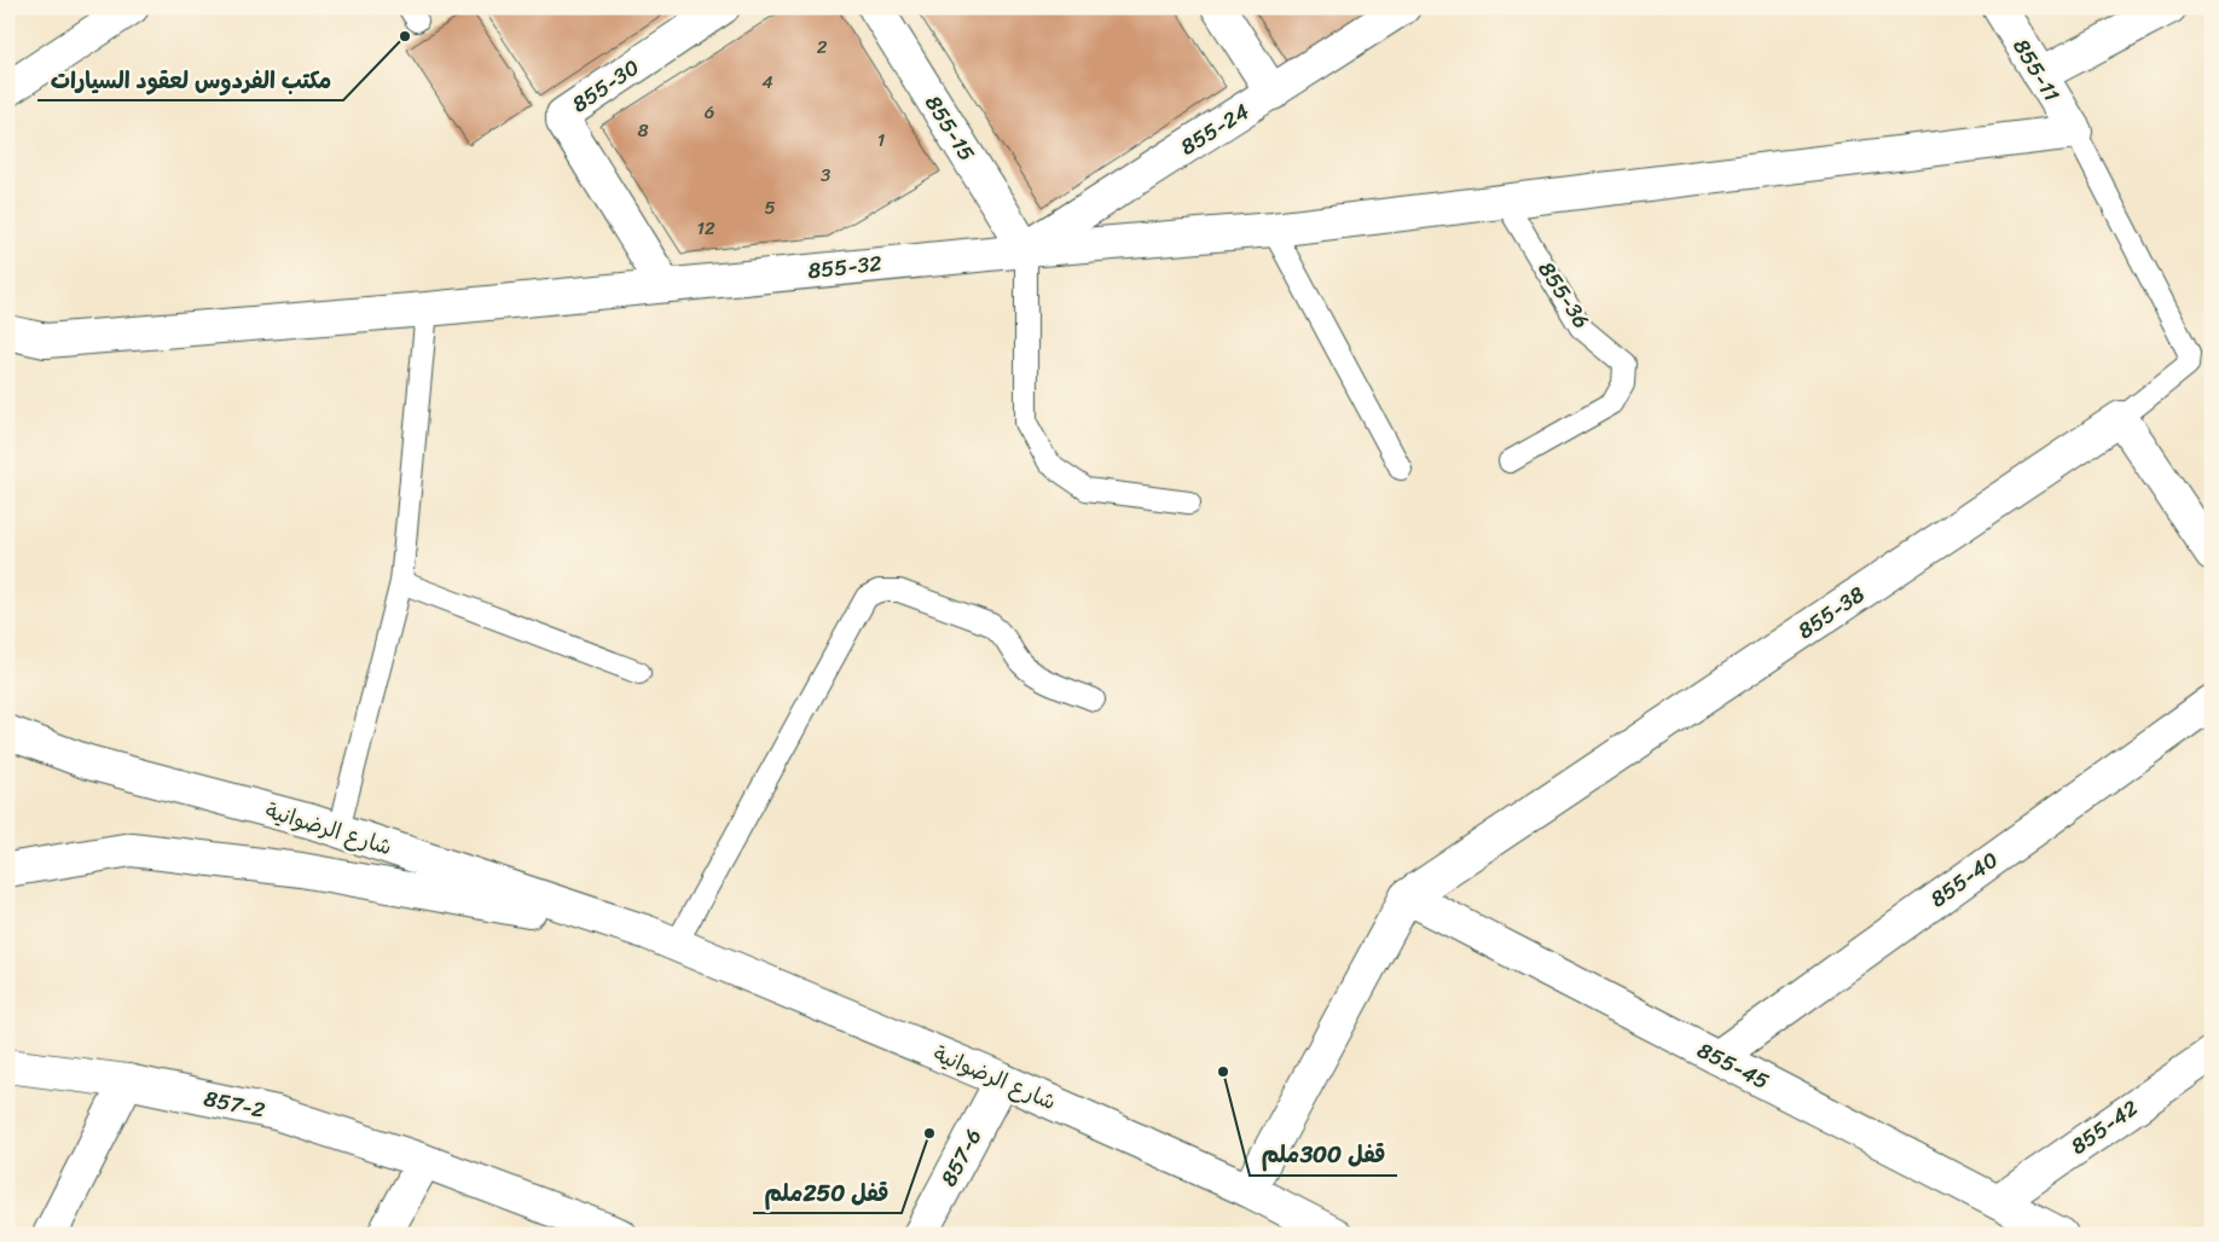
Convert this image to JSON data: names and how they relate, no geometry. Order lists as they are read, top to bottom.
{
  "streets": {
    "street": [
      "855-11",
      "855-30",
      "855-15",
      "855-24",
      "855-32",
      "855-38",
      "شارع الرضوانية",
      "855-40",
      "855-45",
      "857-2",
      "855-42",
      "857-6"
    ],
    "lane": ["855-36"]
  },
  "crossings": [
    ["855-11", "855-32"],
    ["855-30", "855-32"],
    ["855-15", "855-24"],
    ["855-15", "855-32"],
    ["855-24", "855-32"],
    ["855-32", "855-36"],
    ["855-38", "855-45"],
    ["شارع الرضوانية", "857-6"],
    ["855-40", "855-45"],
    ["855-45", "855-42"]
  ],
  "places": ["مكتب الفردوس لعقود السيارات", "قفل 300ملم", "قفل 250ملم"],
  "house_numbers": [
    "2",
    "4",
    "6",
    "8",
    "1",
    "3",
    "5",
    "12"
  ]
}
